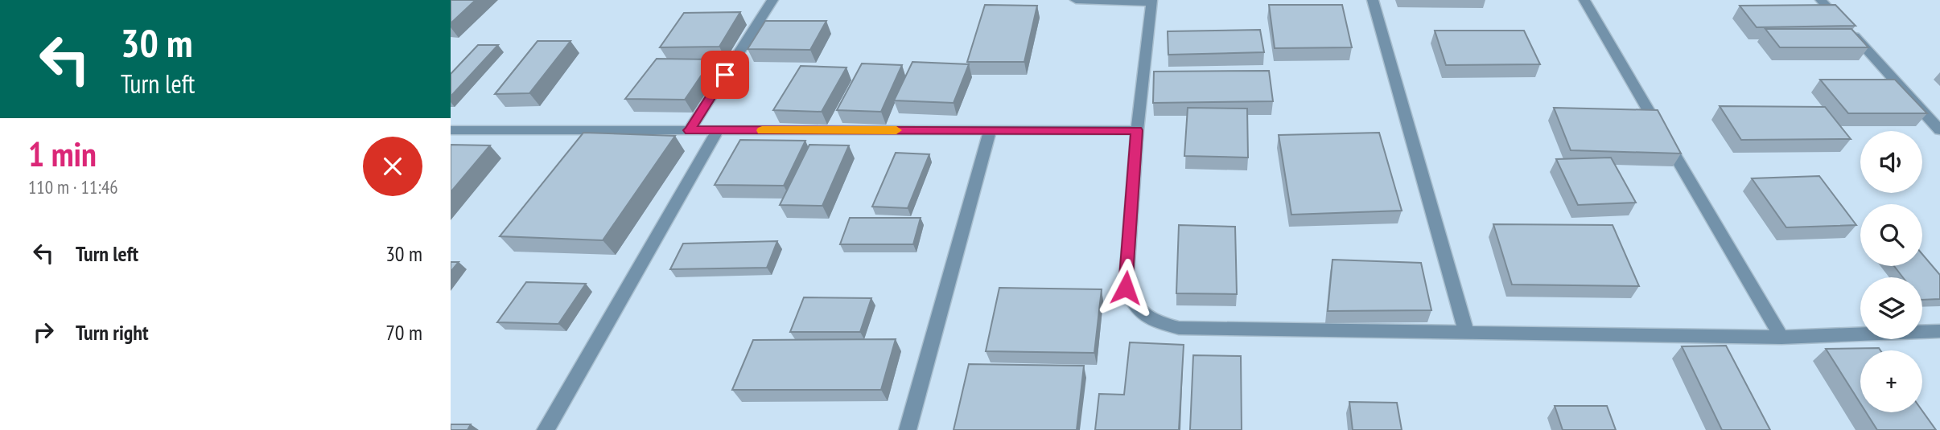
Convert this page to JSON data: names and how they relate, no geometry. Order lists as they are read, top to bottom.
{
  "page": {
    "turn": ["30 m", "Turn left"],
    "heading": ["1 min", "110 m · 11:46"],
    "map_buttons": "+",
    "list": [
      {
        "name": "Turn left",
        "value": "30 m"
      },
      {
        "name": "Turn right",
        "value": "70 m"
      }
    ]
  }
}
